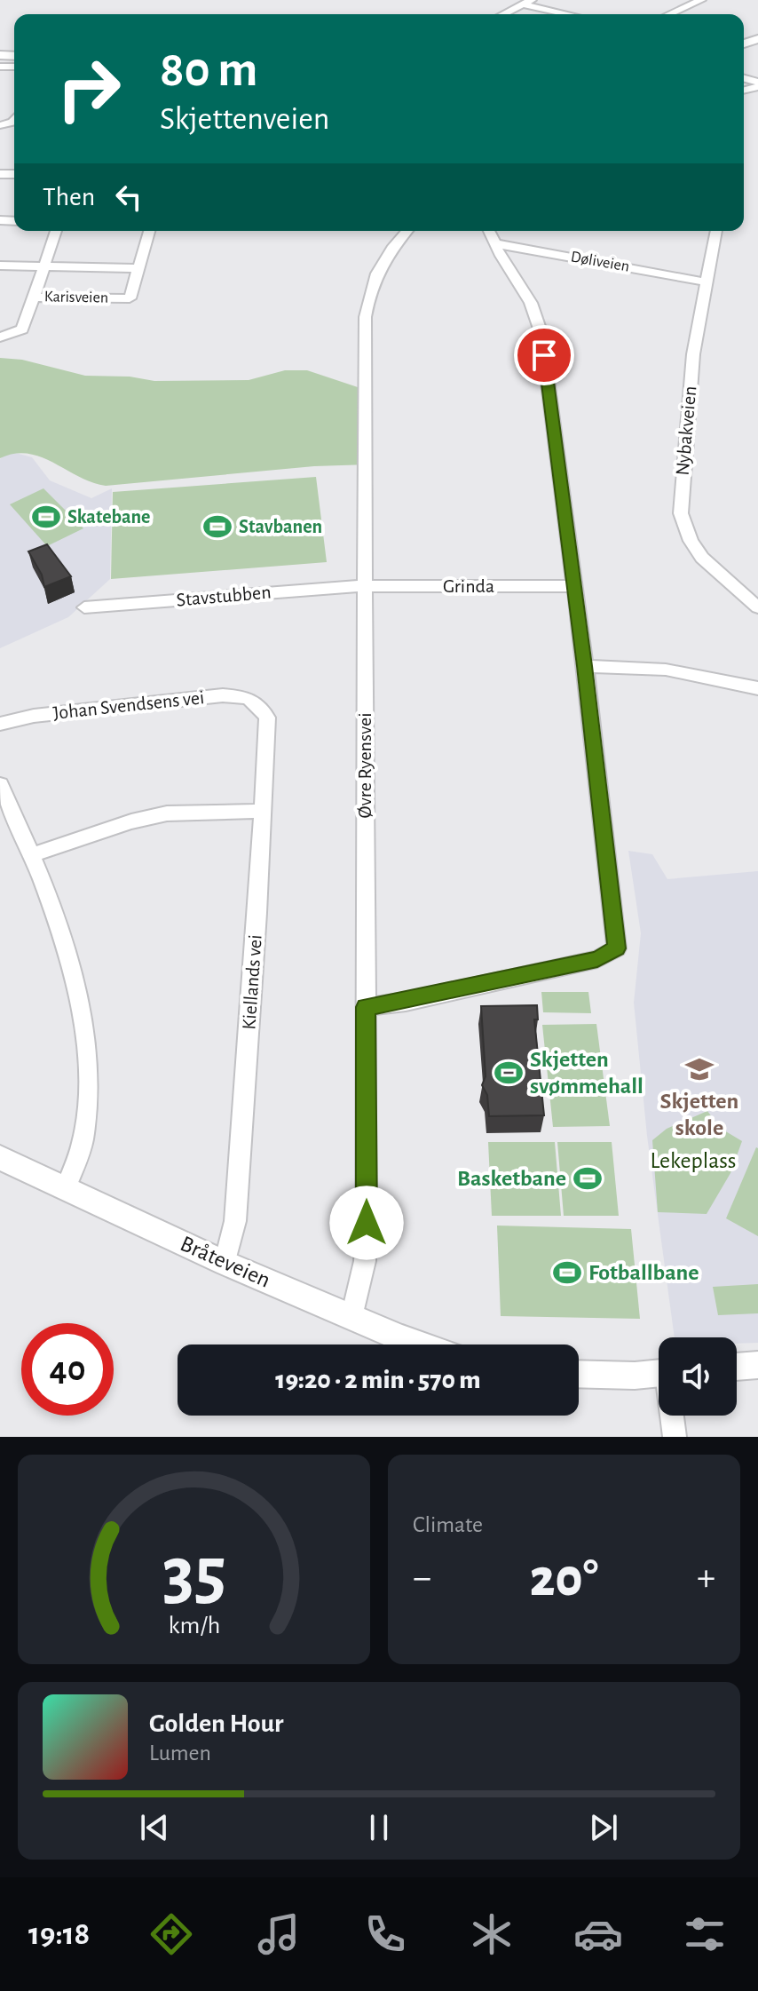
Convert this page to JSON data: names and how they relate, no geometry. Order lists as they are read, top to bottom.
{
  "streets": {
    "main road": ["Bråteveien"],
    "street": [
      "Døliveien",
      "Karisveien",
      "Nybakveien",
      "Grinda",
      "Stavstubben",
      "Johan Svendsens vei",
      "Øvre Ryensvei",
      "Kiellands vei"
    ]
  },
  "crossings": [
    ["Døliveien", "Nybakveien"],
    ["Grinda", "Stavstubben"],
    ["Grinda", "Øvre Ryensvei"],
    ["Stavstubben", "Øvre Ryensvei"],
    ["Johan Svendsens vei", "Kiellands vei"],
    ["Øvre Ryensvei", "Bråteveien"],
    ["Kiellands vei", "Bråteveien"]
  ],
  "parks": ["Lekeplass"],
  "places": {
    "sports": [
      "Skatebane",
      "Stavbanen",
      "Skjetten svømmehall",
      "Basketbane",
      "Fotballbane"
    ],
    "school or university": ["Skjetten skole"]
  },
  "page": {
    "turn": ["80 m", "Skjettenveien"],
    "then": "Then",
    "limit": "40",
    "trip": "19:20 · 2 min · 570 m",
    "tile": "Climate",
    "heat": ["−", "20°", "+"],
    "song": ["Golden Hour", "Lumen"],
    "tabs": "19:18",
    "gauge": ["35", "km/h"]
  }
}
